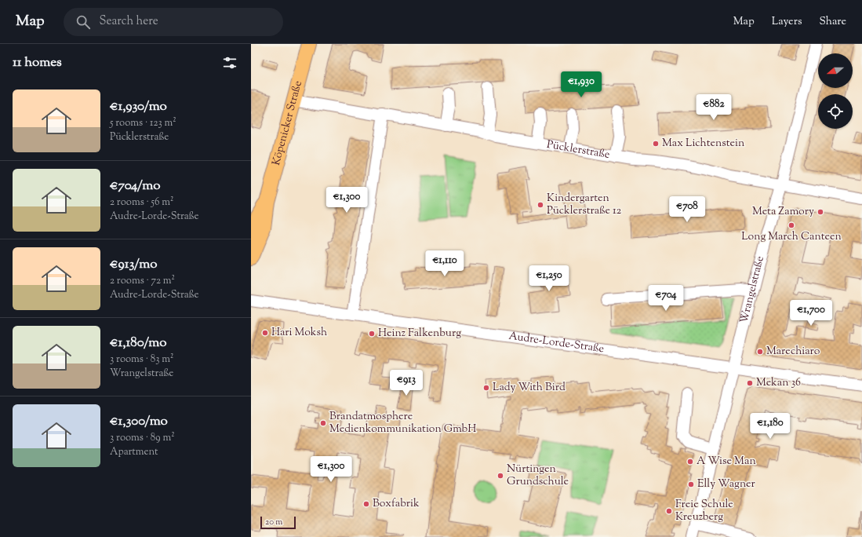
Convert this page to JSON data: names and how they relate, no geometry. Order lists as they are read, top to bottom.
{
  "streets": {
    "main road": ["Köpenicker Straße"],
    "street": ["Pücklerstraße", "Wrangelstraße", "Audre-Lorde-Straße"]
  },
  "crossings": [
    ["Köpenicker Straße", "Pücklerstraße"],
    ["Pücklerstraße", "Wrangelstraße"],
    ["Wrangelstraße", "Audre-Lorde-Straße"]
  ],
  "places": [
    "Max Lichtenstein",
    "Kindergarten Pücklerstraße 12",
    "Meta Zamory",
    "Long March Canteen",
    "Hari Moksh",
    "Heinz Falkenburg",
    "Marechiaro",
    "Mekan 36",
    "Lady With Bird",
    "Brandatmosphere Medienkommunikation GmbH",
    "A Wise Man",
    "Nürtingen Grundschule",
    "Elly Wagner",
    "Boxfabrik",
    "Freie Schule Kreuzberg"
  ],
  "scale_bar": "20 m",
  "north": "left",
  "page": {
    "header": "Map",
    "search": "Search here",
    "nav": ["Map", "Layers", "Share"],
    "heading": "11 homes",
    "price": [
      "€1,930",
      "€882",
      "€1,300",
      "€708",
      "€1,110",
      "€1,250",
      "€704",
      "€1,700",
      "€913",
      "€1,180",
      "€1,300"
    ],
    "list": [
      {
        "name": "€1,930/mo",
        "note": "5 rooms · 123 m² · Pücklerstraße"
      },
      {
        "name": "€704/mo",
        "note": "2 rooms · 56 m² · Audre-Lorde-Straße"
      },
      {
        "name": "€913/mo",
        "note": "2 rooms · 72 m² · Audre-Lorde-Straße"
      },
      {
        "name": "€1,180/mo",
        "note": "3 rooms · 83 m² · Wrangelstraße"
      },
      {
        "name": "€1,300/mo",
        "note": "3 rooms · 89 m² · Apartment"
      }
    ],
    "scale": "20 m"
  }
}
